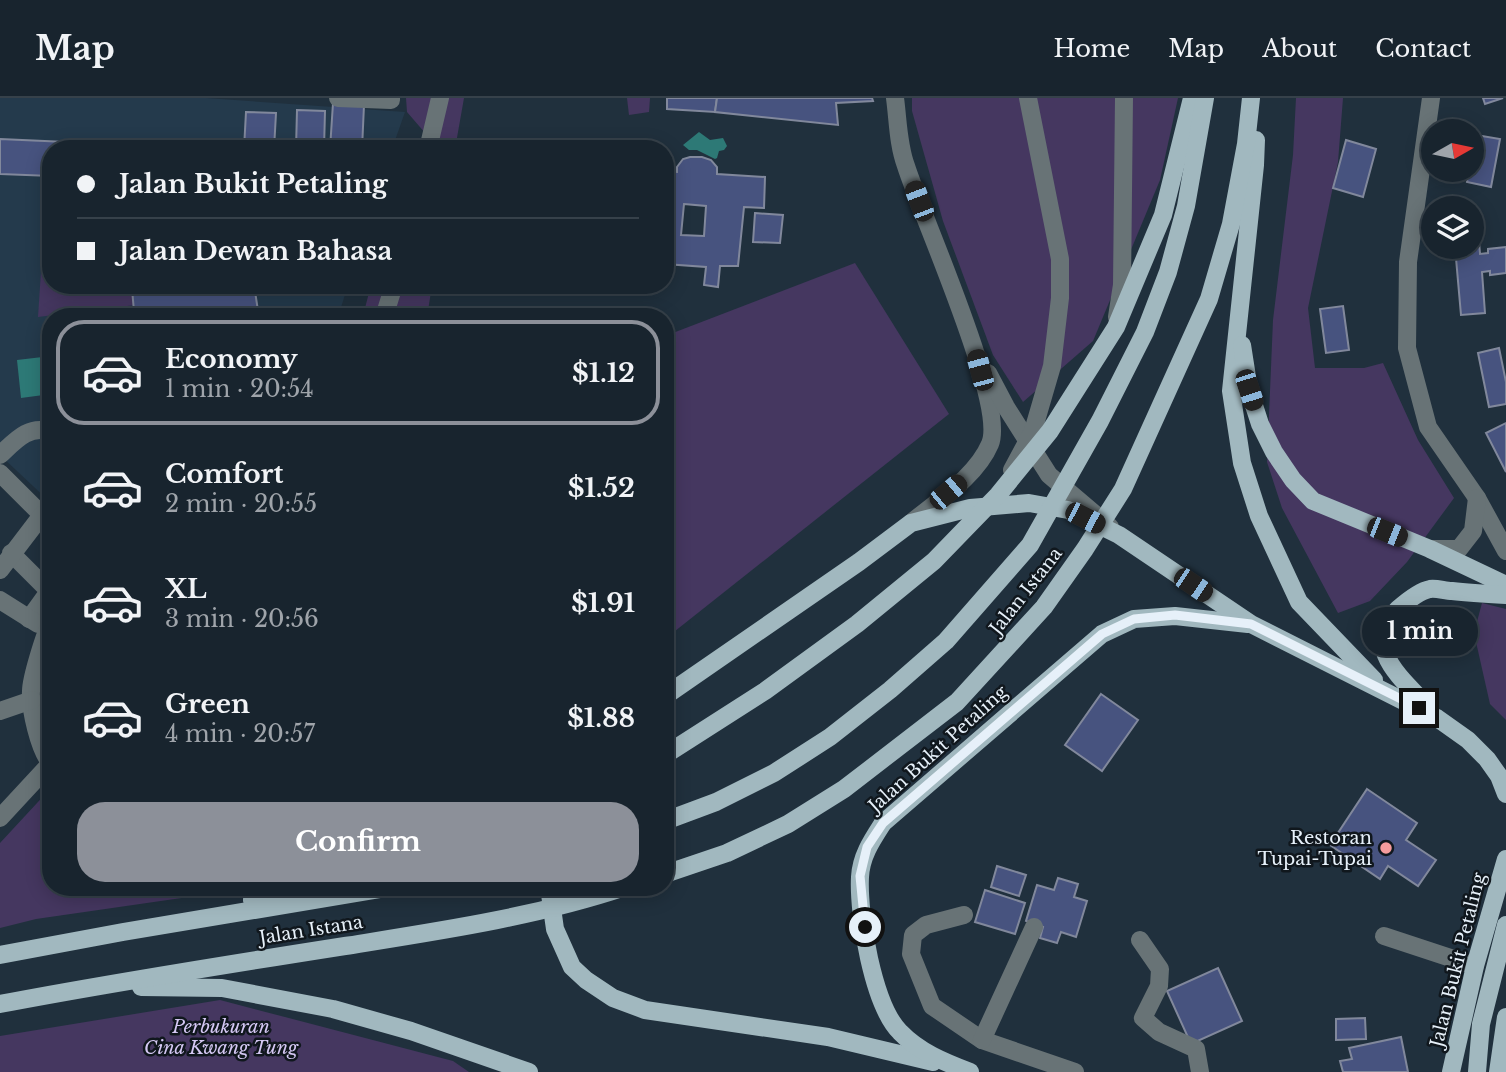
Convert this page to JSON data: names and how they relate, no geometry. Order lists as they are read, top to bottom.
{
  "streets": {
    "main road": ["Jalan Istana", "Jalan Bukit Petaling"]
  },
  "parks": ["Perbukuran Cina Kwang Tung"],
  "places": ["Restoran Tupai-Tupai"],
  "north": "right",
  "page": {
    "header": "Map",
    "nav": [
      "Home",
      "Map",
      "About",
      "Contact"
    ],
    "banner": ["Jalan Bukit Petaling", "Jalan Dewan Bahasa"],
    "list": [
      {
        "name": "Economy",
        "note": "1 min · 20:54",
        "value": "$1.12"
      },
      {
        "name": "Comfort",
        "note": "2 min · 20:55",
        "value": "$1.52"
      },
      {
        "name": "XL",
        "note": "3 min · 20:56",
        "value": "$1.91"
      },
      {
        "name": "Green",
        "note": "4 min · 20:57",
        "value": "$1.88"
      }
    ],
    "bubble": "1 min",
    "buttons": "Confirm"
  }
}
